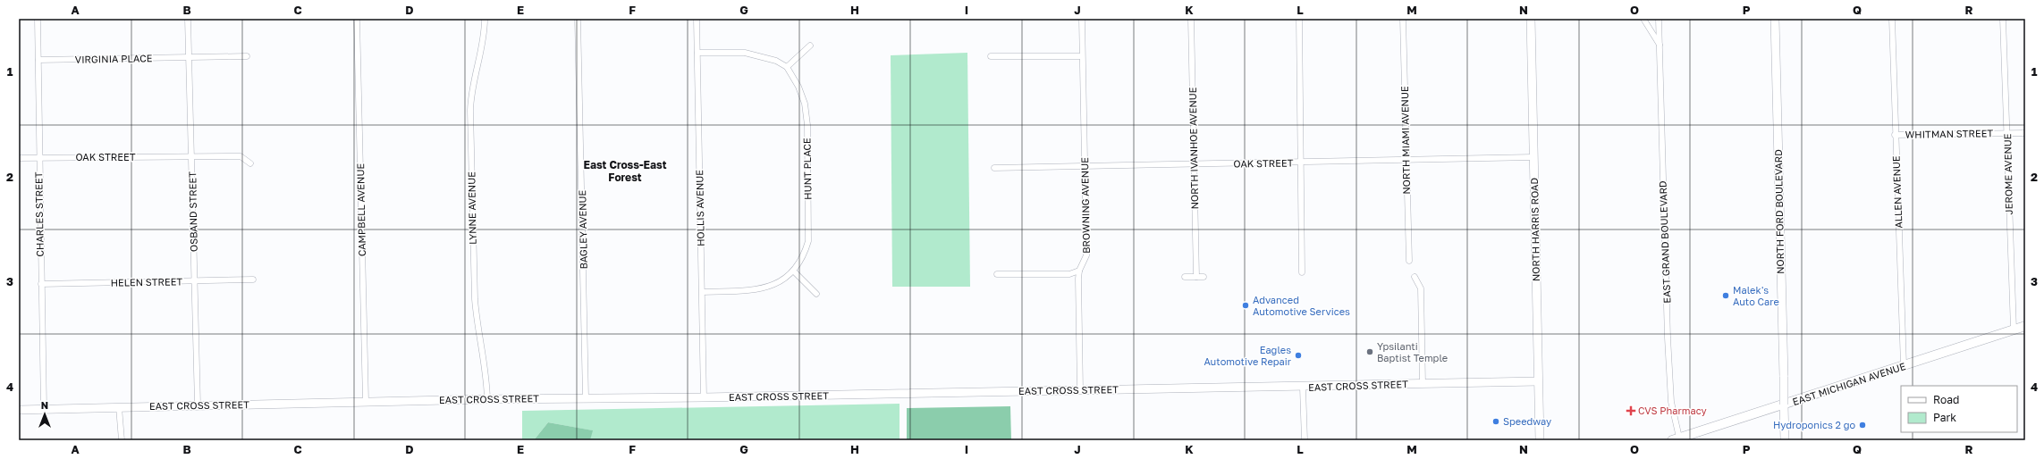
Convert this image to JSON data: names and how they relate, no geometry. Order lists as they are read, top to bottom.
{
  "streets": {
    "main road": ["EAST MICHIGAN AVENUE"],
    "street": [
      "VIRGINIA PLACE",
      "WHITMAN STREET",
      "NORTH MIAMI AVENUE",
      "NORTH IVANHOE AVENUE",
      "OAK STREET",
      "HUNT PLACE",
      "JEROME AVENUE",
      "ALLEN AVENUE",
      "BROWNING AVENUE",
      "LYNNE AVENUE",
      "HOLLIS AVENUE",
      "CAMPBELL AVENUE",
      "OSBAND STREET",
      "NORTH FORD BOULEVARD",
      "CHARLES STREET",
      "BAGLEY AVENUE",
      "NORTH HARRIS ROAD",
      "EAST GRAND BOULEVARD",
      "HELEN STREET",
      "EAST CROSS STREET"
    ]
  },
  "crossings": [
    ["VIRGINIA PLACE", "OSBAND STREET"],
    ["VIRGINIA PLACE", "CHARLES STREET"],
    ["WHITMAN STREET", "JEROME AVENUE"],
    ["WHITMAN STREET", "ALLEN AVENUE"],
    ["NORTH MIAMI AVENUE", "OAK STREET"],
    ["NORTH IVANHOE AVENUE", "OAK STREET"],
    ["OAK STREET", "BROWNING AVENUE"],
    ["OAK STREET", "OSBAND STREET"],
    ["OAK STREET", "CHARLES STREET"],
    ["OAK STREET", "NORTH HARRIS ROAD"],
    ["HUNT PLACE", "HOLLIS AVENUE"],
    ["JEROME AVENUE", "EAST MICHIGAN AVENUE"],
    ["ALLEN AVENUE", "EAST MICHIGAN AVENUE"],
    ["BROWNING AVENUE", "EAST CROSS STREET"],
    ["LYNNE AVENUE", "EAST CROSS STREET"],
    ["HOLLIS AVENUE", "EAST CROSS STREET"],
    ["CAMPBELL AVENUE", "EAST CROSS STREET"],
    ["OSBAND STREET", "HELEN STREET"],
    ["OSBAND STREET", "EAST CROSS STREET"],
    ["CHARLES STREET", "HELEN STREET"],
    ["CHARLES STREET", "EAST CROSS STREET"],
    ["BAGLEY AVENUE", "EAST CROSS STREET"],
    ["NORTH HARRIS ROAD", "EAST CROSS STREET"],
    ["EAST GRAND BOULEVARD", "EAST MICHIGAN AVENUE"]
  ],
  "districts": ["East Cross-East Forest"],
  "places": {
    "other": [
      "Malek's Auto Care",
      "Advanced Automotive Services",
      "Ypsilanti Baptist Temple",
      "Eagles Automotive Repair",
      "Speedway",
      "Hydroponics 2 go"
    ],
    "health": ["CVS Pharmacy"]
  },
  "legend": ["Road", "Park"],
  "north": "top",
  "grid": {
    "columns": [
      "A",
      "B",
      "C",
      "D",
      "E",
      "F",
      "G",
      "H",
      "I",
      "J",
      "K",
      "L",
      "M",
      "N",
      "O",
      "P",
      "Q",
      "R"
    ],
    "rows": [
      "1",
      "2",
      "3",
      "4"
    ]
  }
}
